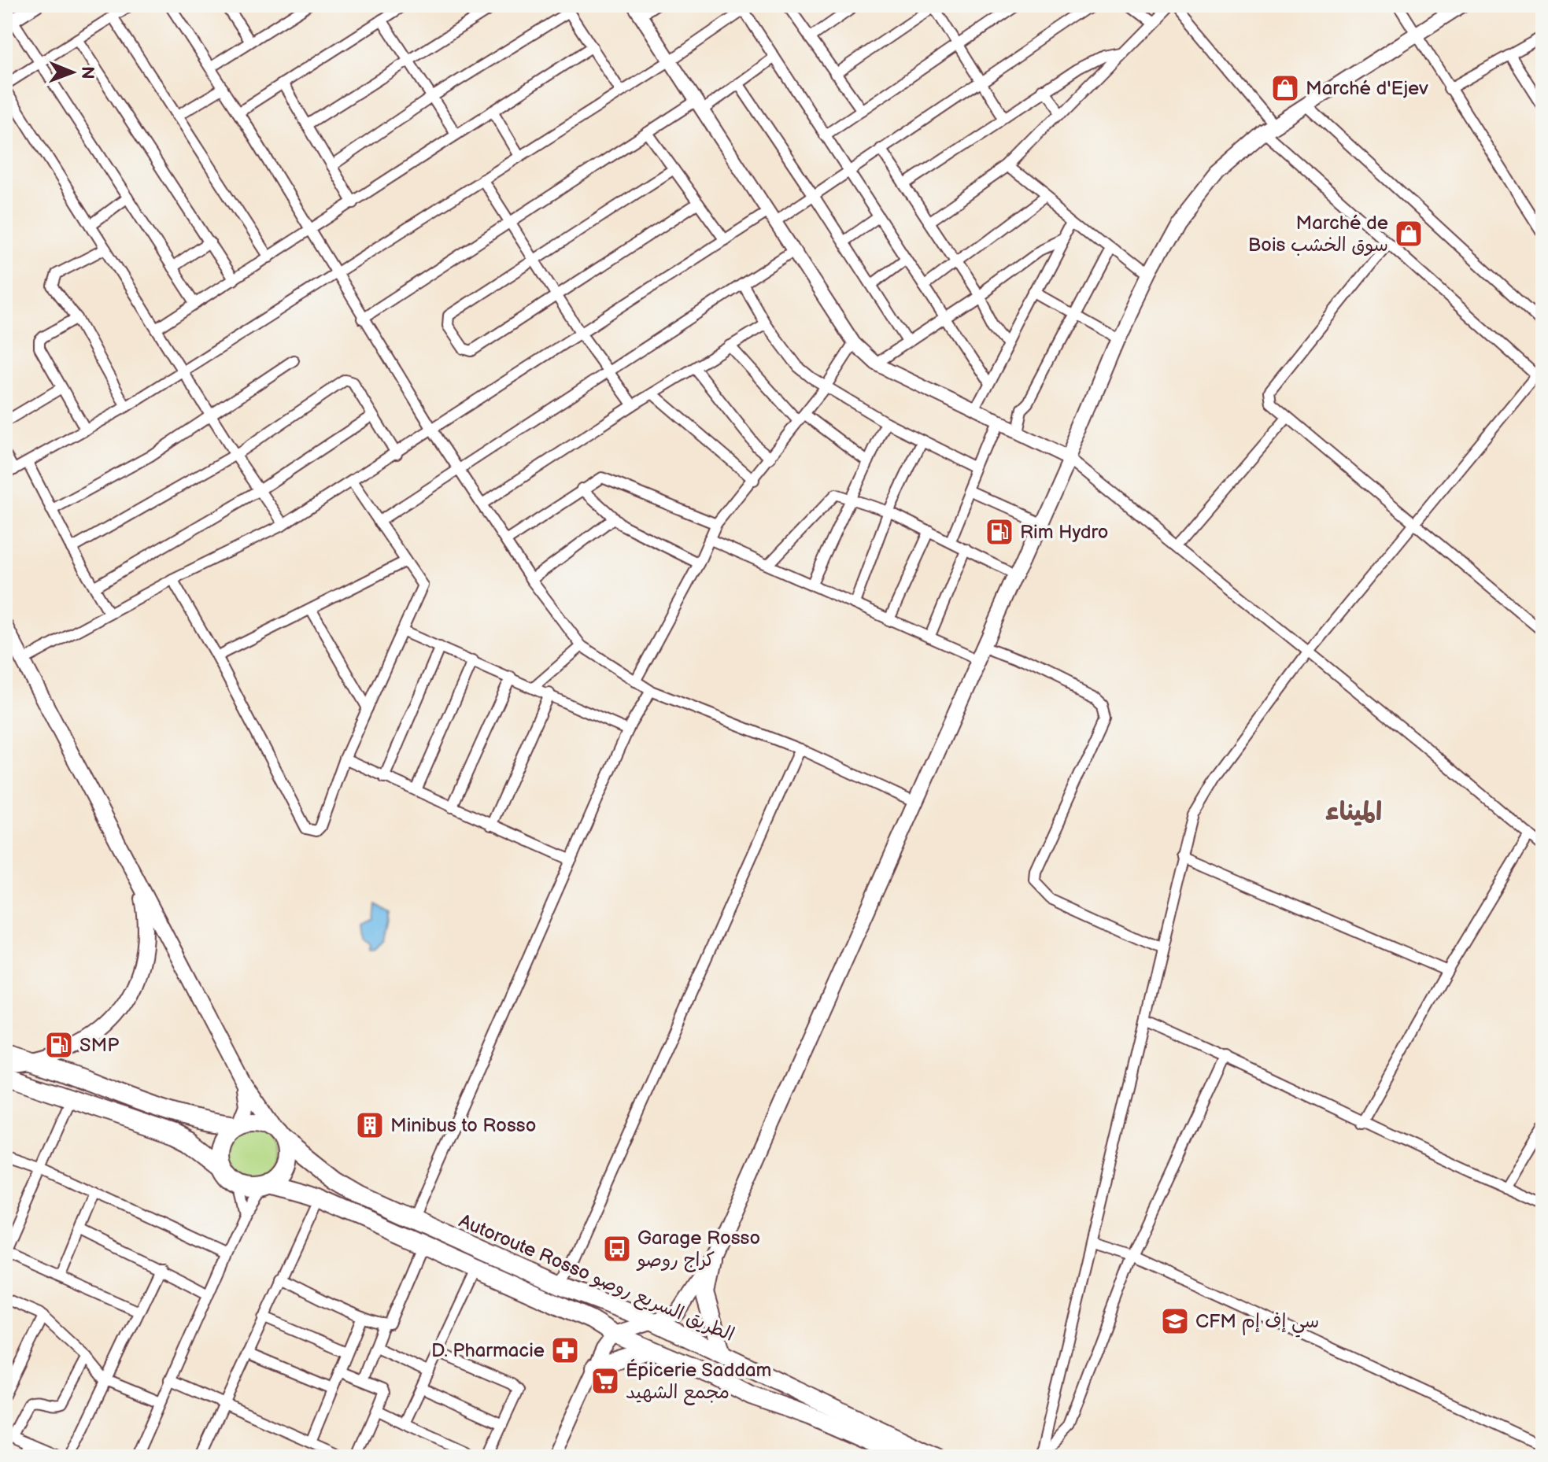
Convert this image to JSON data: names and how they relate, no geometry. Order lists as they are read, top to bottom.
{
  "streets": {
    "highway": ["Autoroute Rosso الطريق السريع روصو"]
  },
  "districts": ["الميناء"],
  "places": {
    "shop": ["Marché d'Ejev", "Marché de Bois سوق الخشب"],
    "fuel station": ["Rim Hydro", "SMP"],
    "building": ["Minibus to Rosso"],
    "bus stop": ["Garage Rosso كراج روصو"],
    "school or university": ["CFM سي إف إم"],
    "pharmacy": ["D. Pharmacie"],
    "supermarket": ["Épicerie Saddam مجمع الشهيد"]
  },
  "north": "right"
}
